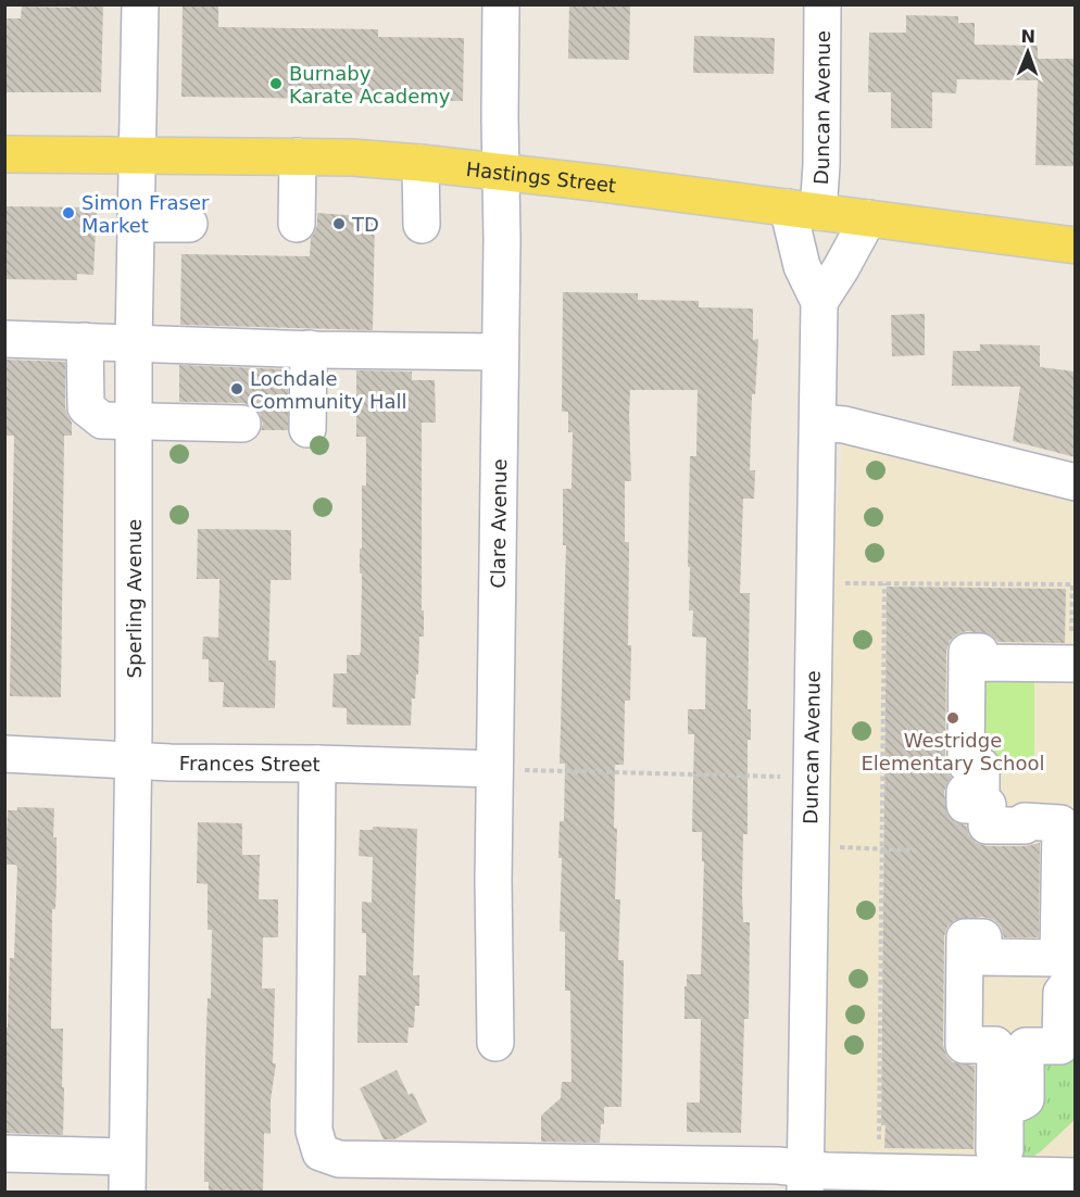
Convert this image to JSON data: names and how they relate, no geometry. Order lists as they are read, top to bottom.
{
  "streets": {
    "main road": ["Hastings Street"],
    "street": [
      "Duncan Avenue",
      "Clare Avenue",
      "Sperling Avenue",
      "Frances Street"
    ]
  },
  "crossings": [
    ["Duncan Avenue", "Hastings Street"],
    ["Hastings Street", "Clare Avenue"],
    ["Hastings Street", "Sperling Avenue"],
    ["Clare Avenue", "Frances Street"],
    ["Sperling Avenue", "Frances Street"]
  ],
  "places": [
    "Burnaby Karate Academy",
    "Simon Fraser Market",
    "TD",
    "Lochdale Community Hall",
    "Westridge Elementary School"
  ],
  "north": "top"
}
